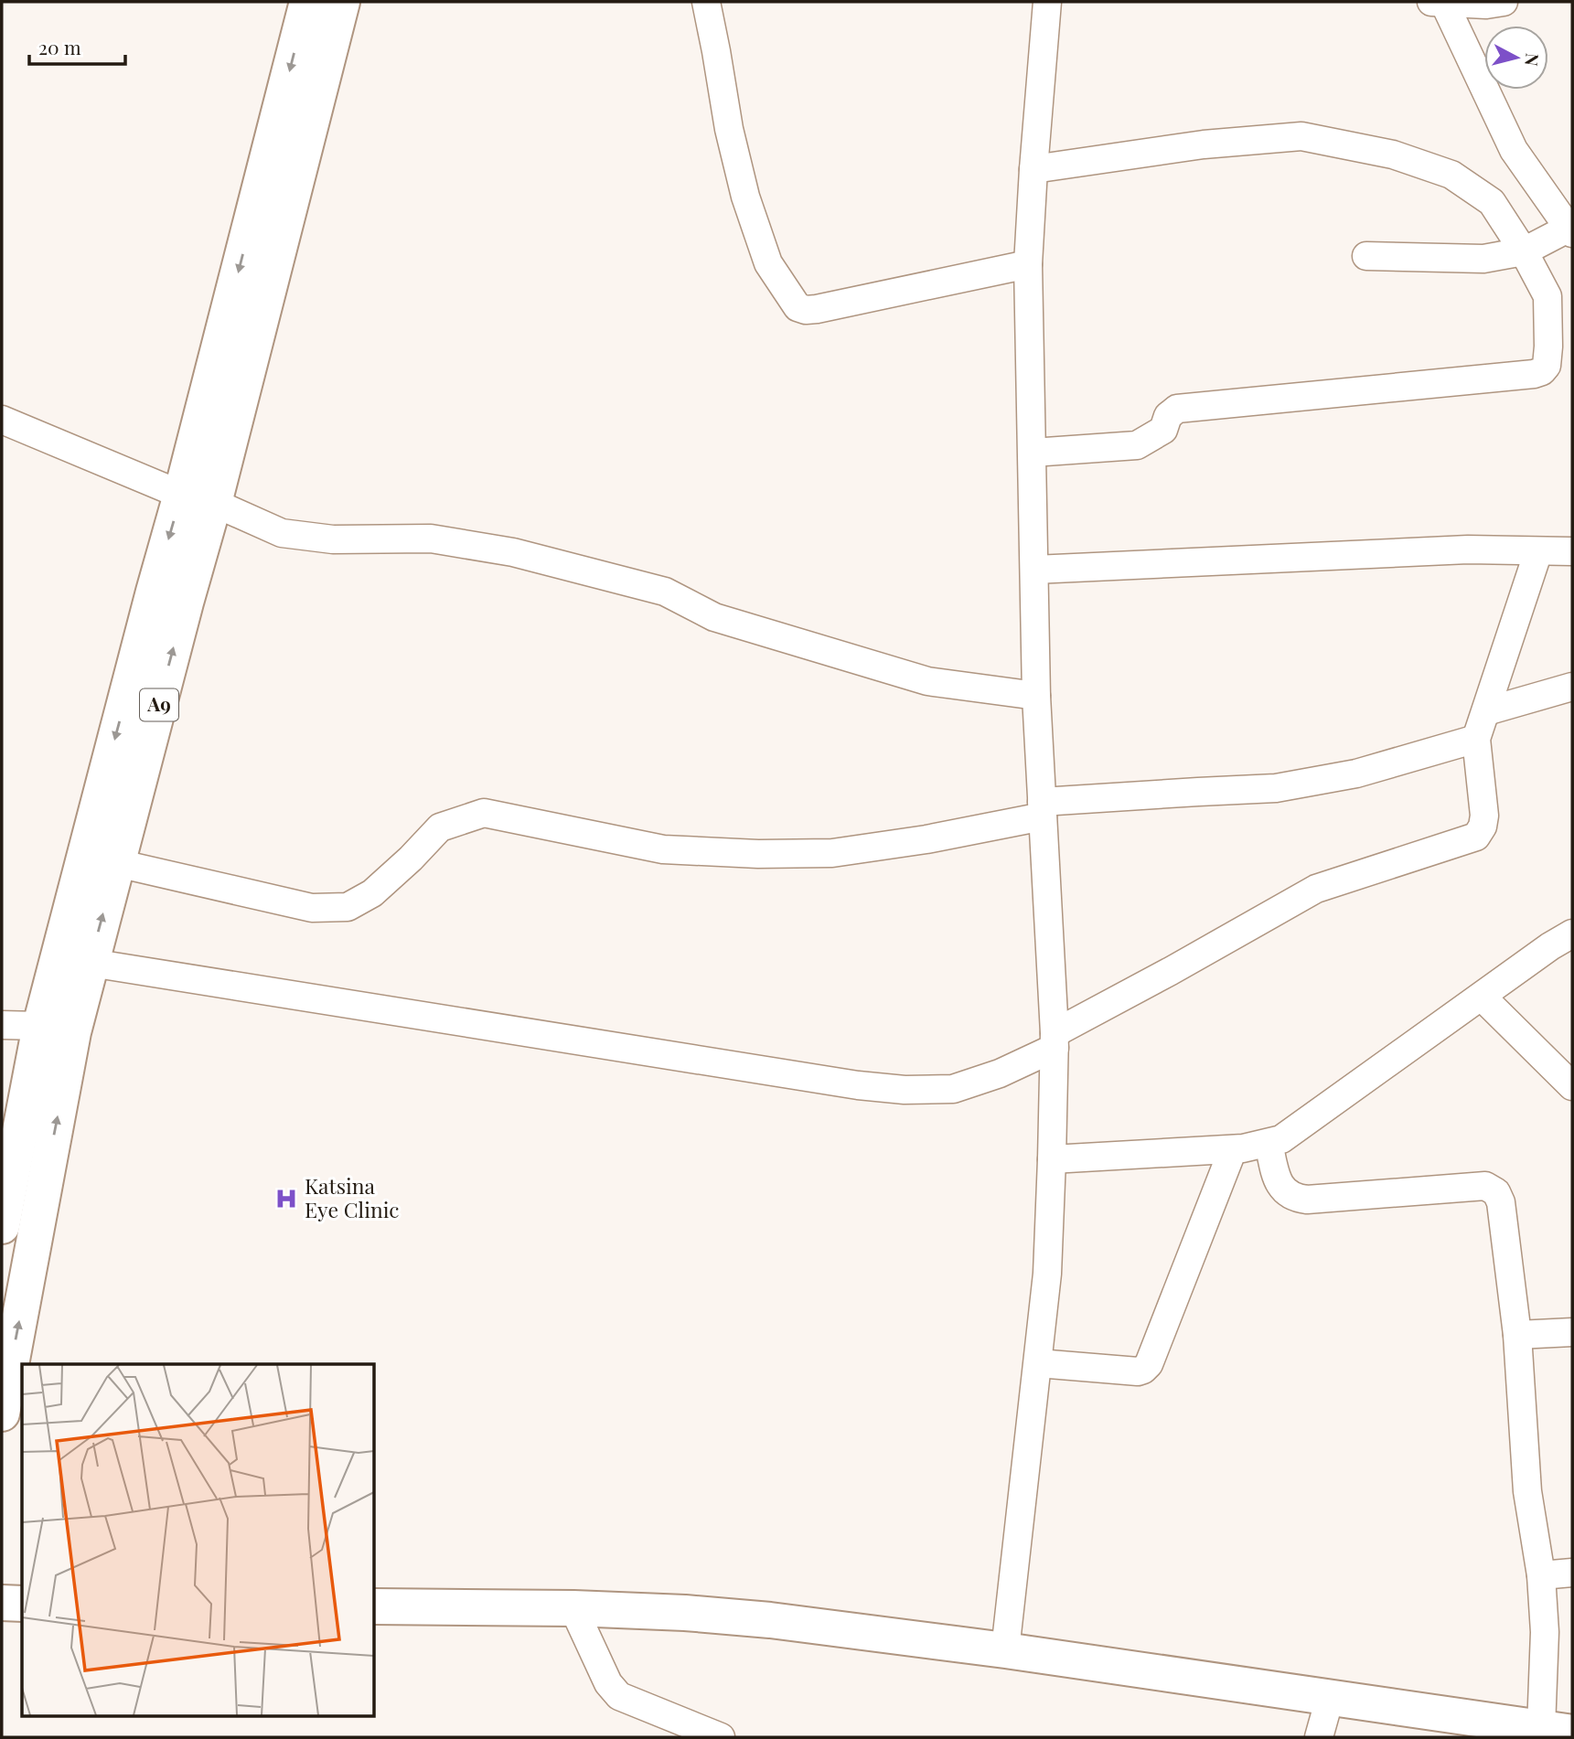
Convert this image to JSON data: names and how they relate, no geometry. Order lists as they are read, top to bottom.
{
  "streets": {
    "main road": ["A9"]
  },
  "places": {
    "hospital": ["Katsina Eye Clinic"]
  },
  "scale_bar": "20 m",
  "north": "right"
}
